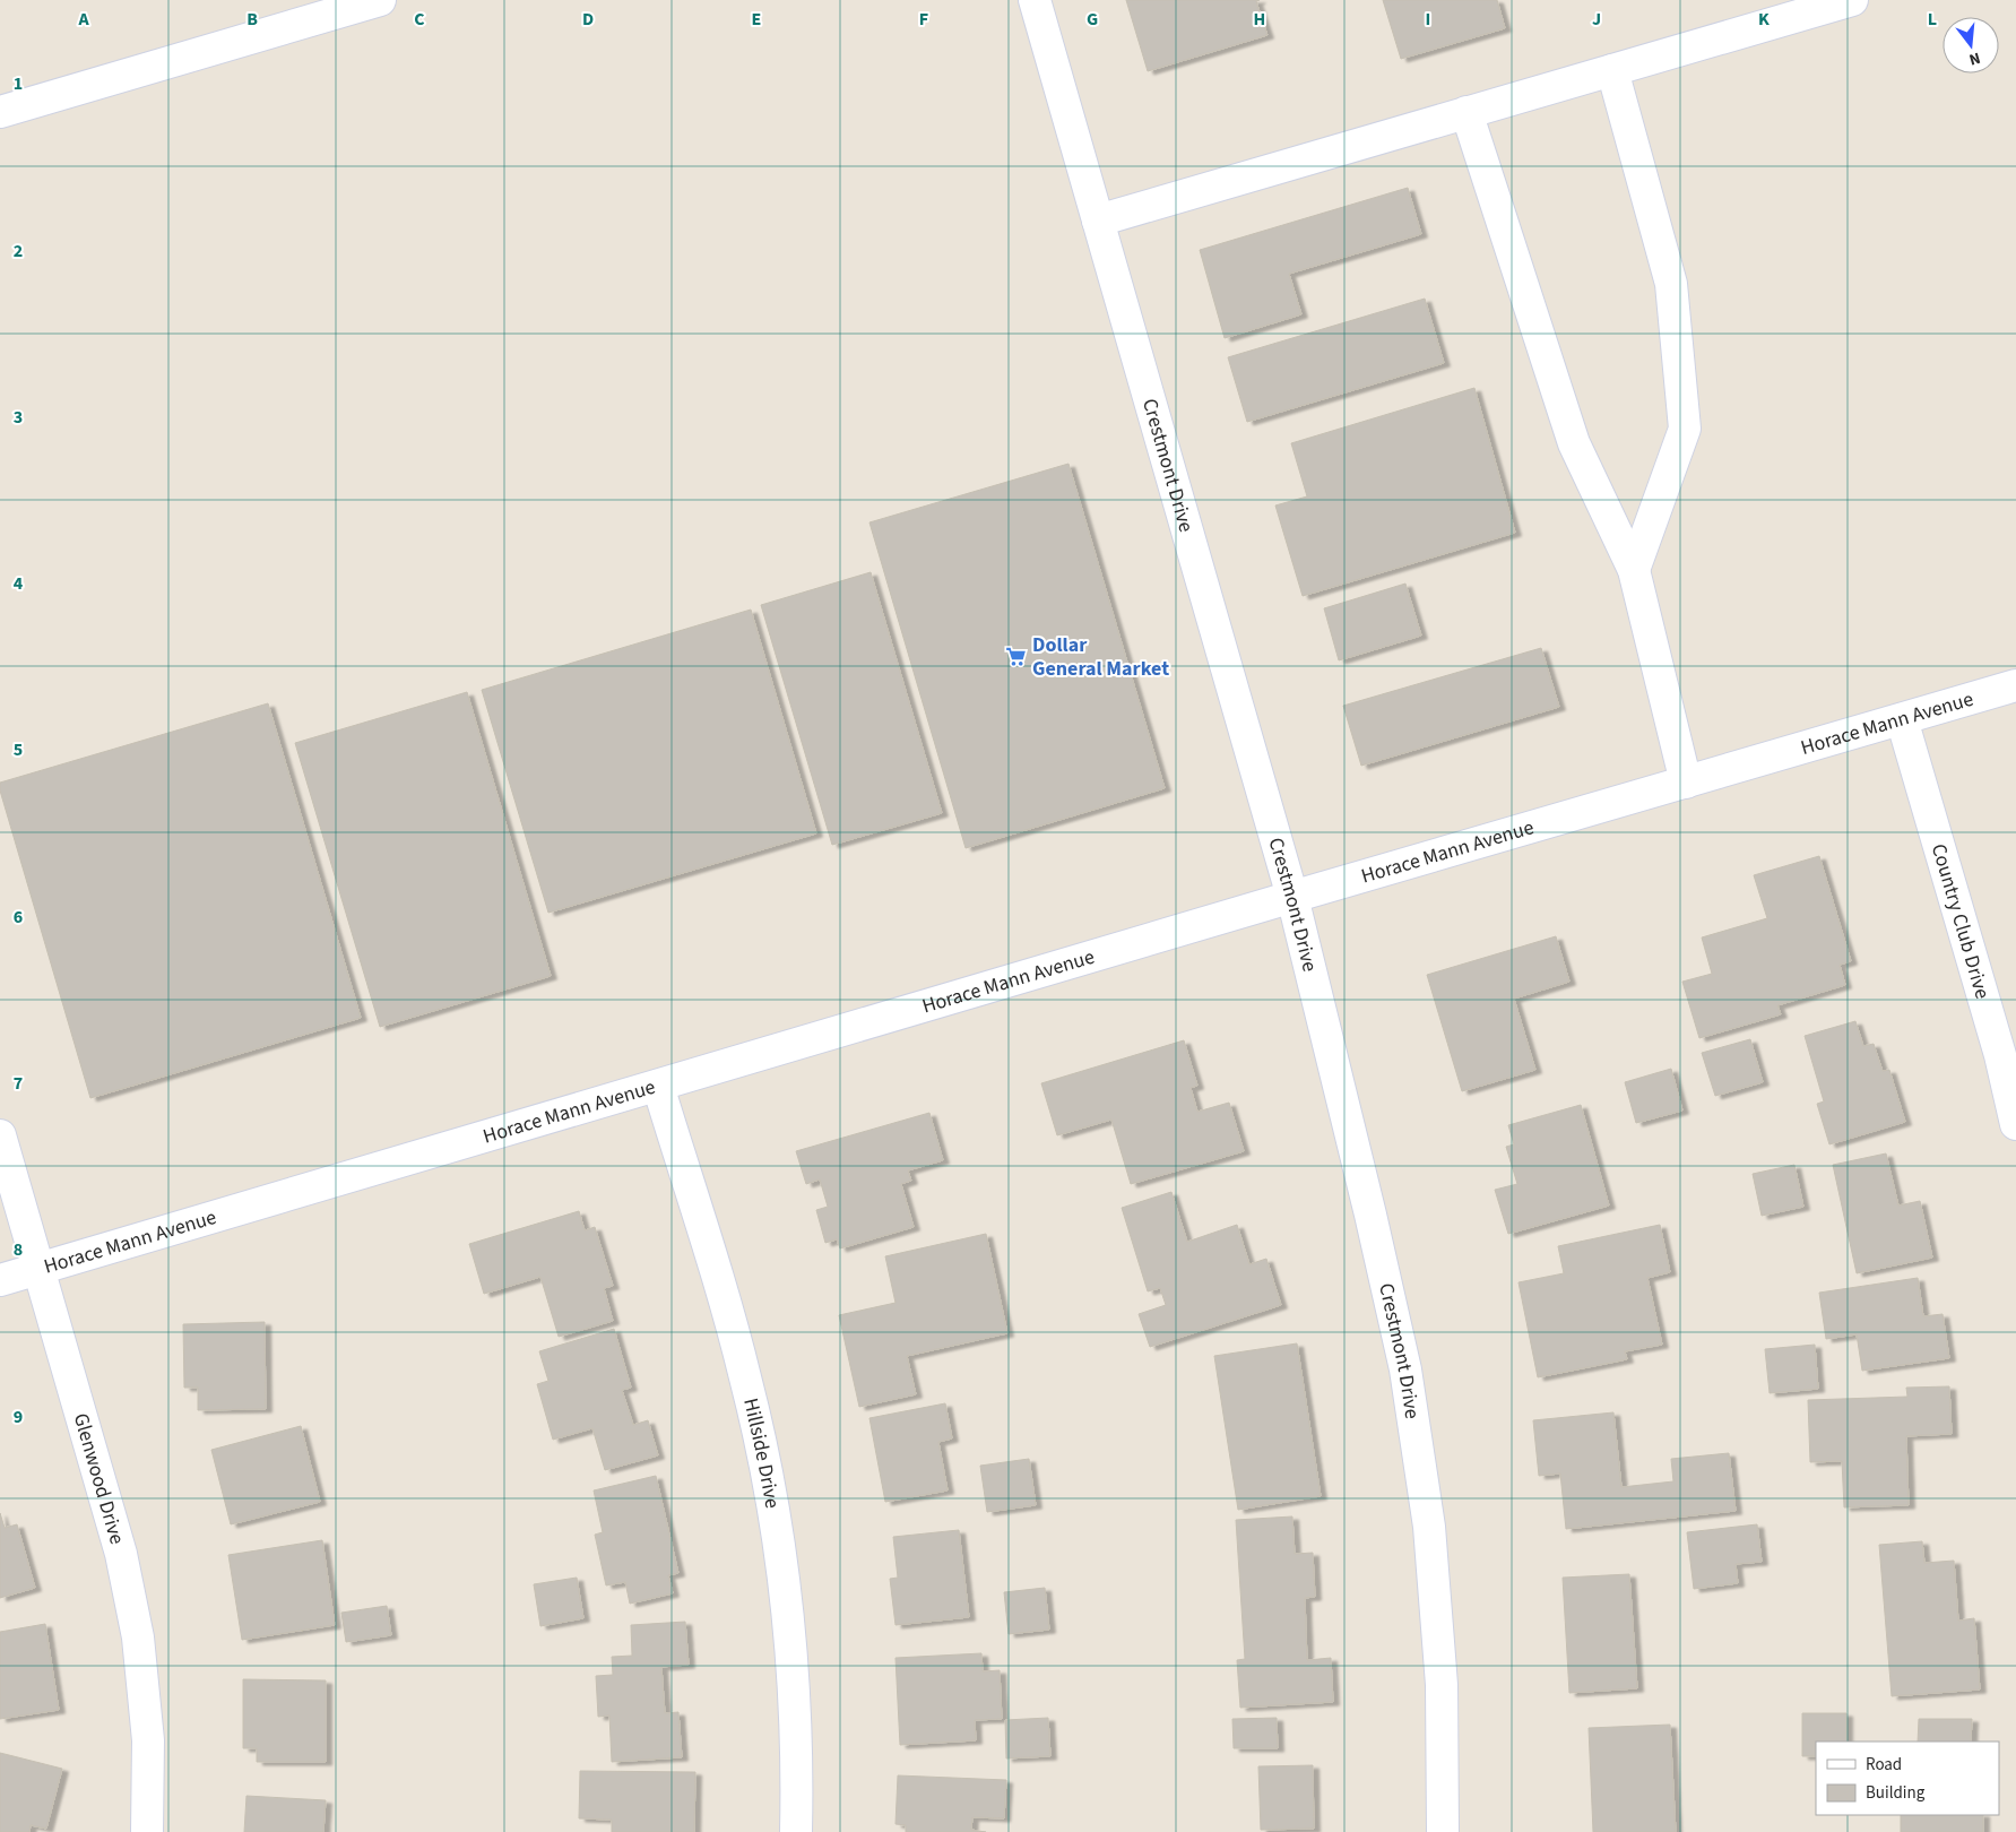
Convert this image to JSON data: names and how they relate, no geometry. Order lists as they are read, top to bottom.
{
  "streets": {
    "street": [
      "Crestmont Drive",
      "Horace Mann Avenue",
      "Country Club Drive",
      "Hillside Drive",
      "Glenwood Drive"
    ]
  },
  "crossings": [
    ["Crestmont Drive", "Horace Mann Avenue"],
    ["Horace Mann Avenue", "Country Club Drive"],
    ["Horace Mann Avenue", "Hillside Drive"],
    ["Horace Mann Avenue", "Glenwood Drive"]
  ],
  "places": {
    "supermarket": ["Dollar General Market"]
  },
  "legend": ["Road", "Building"],
  "north": "bottom",
  "grid": {
    "columns": [
      "A",
      "B",
      "C",
      "D",
      "E",
      "F",
      "G",
      "H",
      "I",
      "J",
      "K",
      "L"
    ],
    "rows": [
      "1",
      "2",
      "3",
      "4",
      "5",
      "6",
      "7",
      "8",
      "9"
    ]
  }
}
